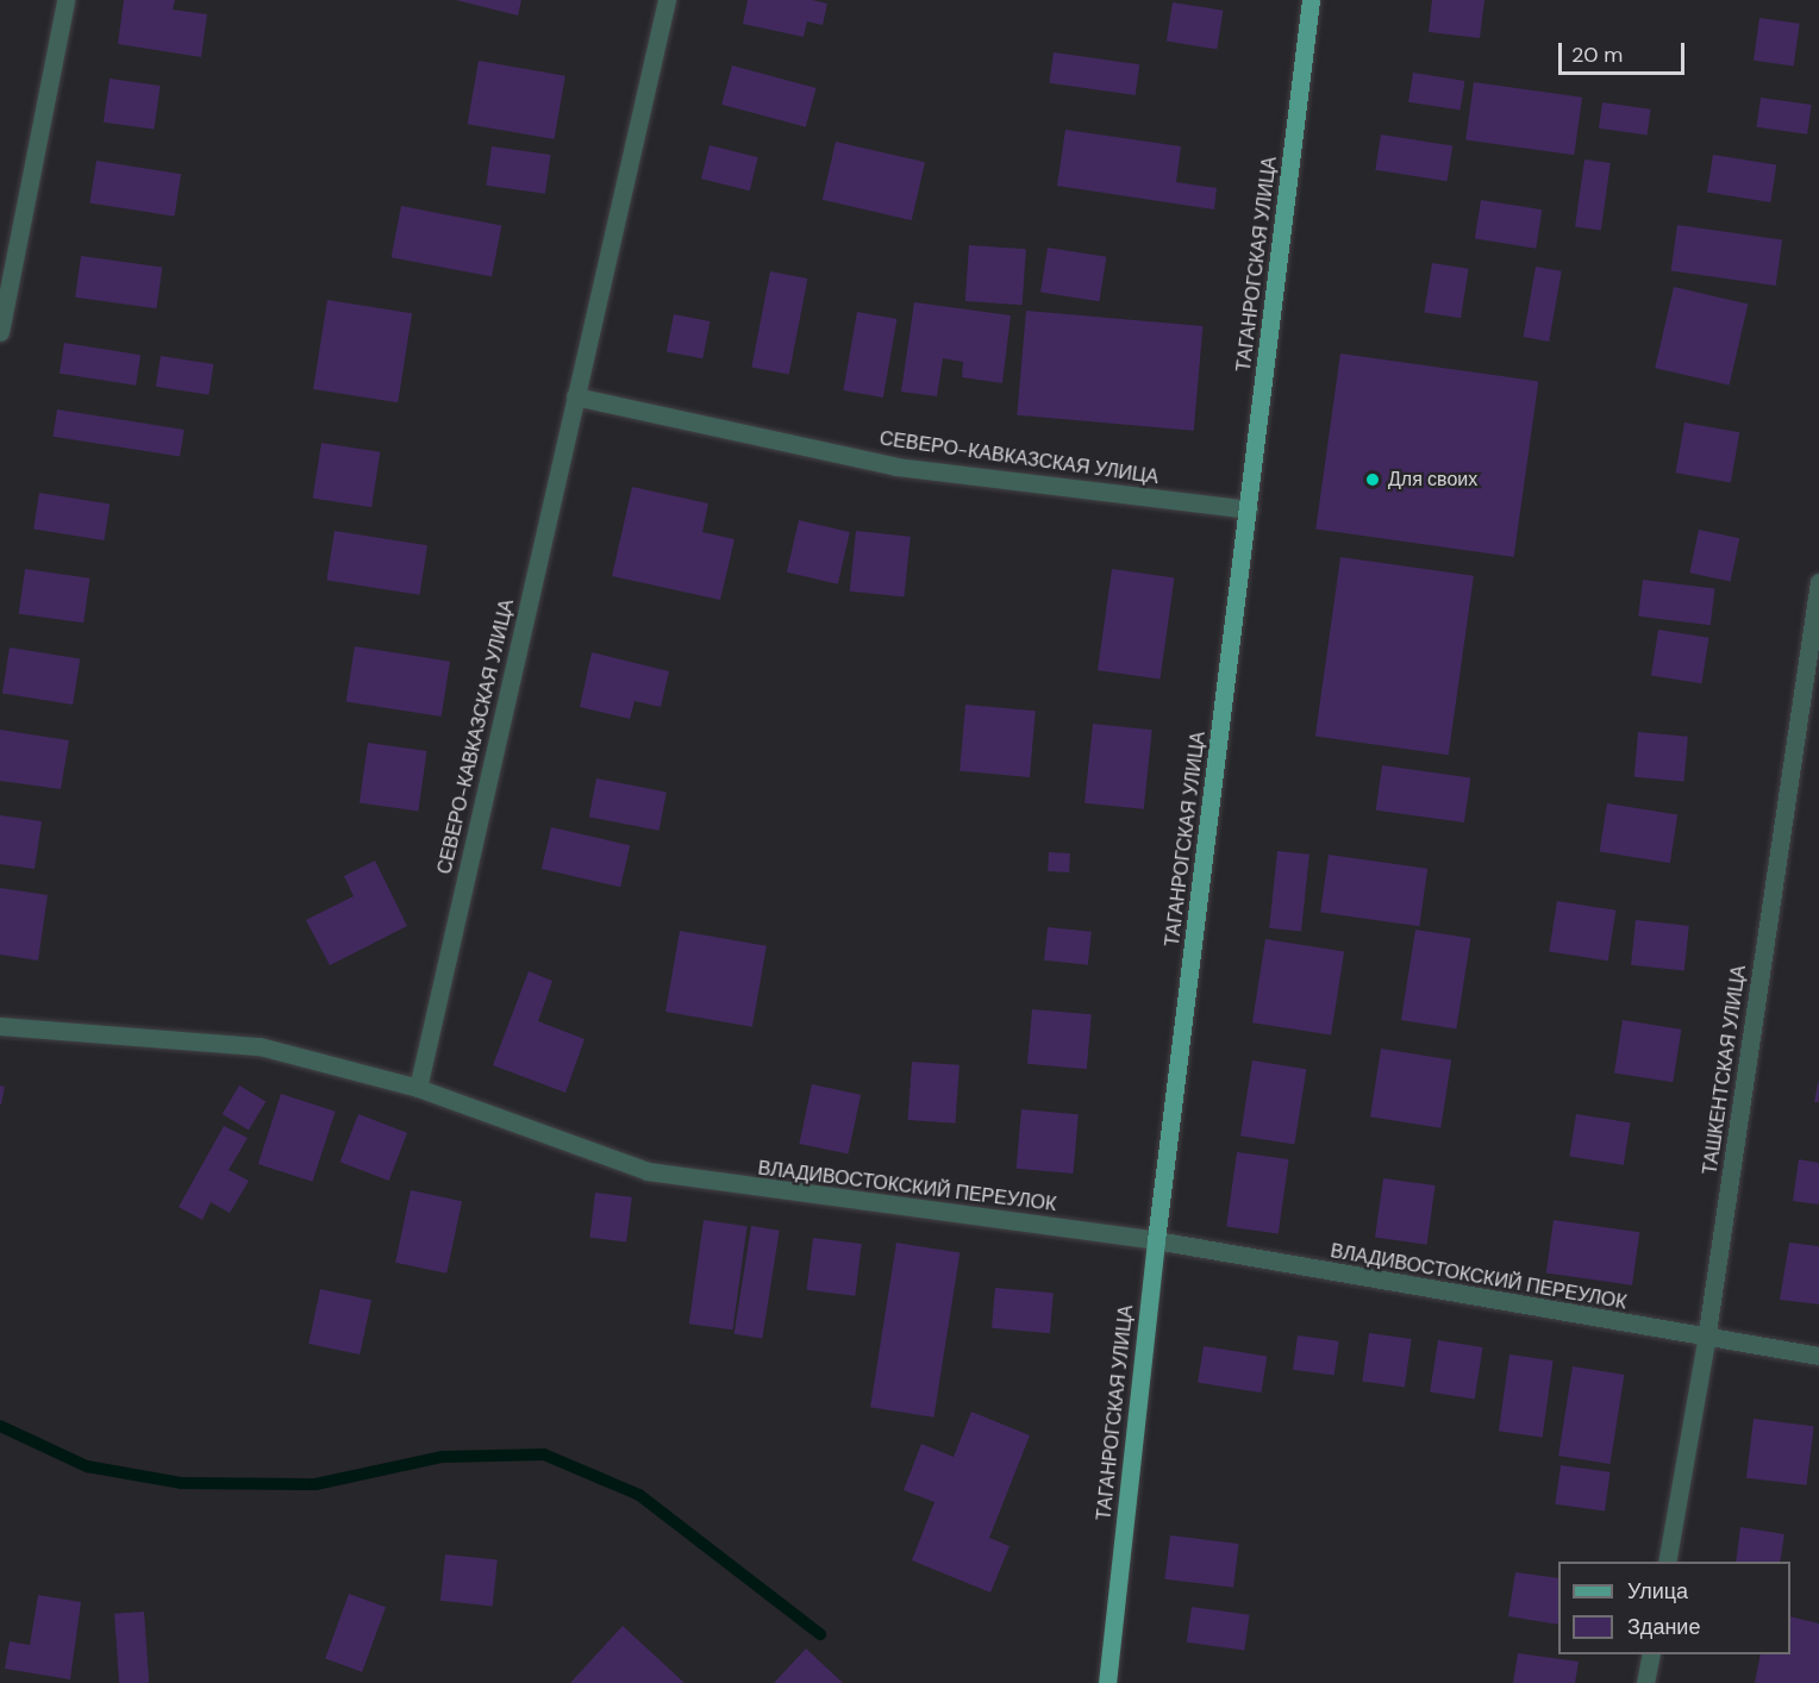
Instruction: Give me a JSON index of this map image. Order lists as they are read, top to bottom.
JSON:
{
  "streets": {
    "main road": ["ТАГАНРОГСКАЯ УЛИЦА"],
    "street": ["СЕВЕРО-КАВКАЗСКАЯ УЛИЦА", "ТАШКЕНТСКАЯ УЛИЦА", "ВЛАДИВОСТОКСКИЙ ПЕРЕУЛОК"]
  },
  "crossings": [
    ["ТАГАНРОГСКАЯ УЛИЦА", "СЕВЕРО-КАВКАЗСКАЯ УЛИЦА"],
    ["ТАГАНРОГСКАЯ УЛИЦА", "ВЛАДИВОСТОКСКИЙ ПЕРЕУЛОК"],
    ["СЕВЕРО-КАВКАЗСКАЯ УЛИЦА", "ВЛАДИВОСТОКСКИЙ ПЕРЕУЛОК"],
    ["ТАШКЕНТСКАЯ УЛИЦА", "ВЛАДИВОСТОКСКИЙ ПЕРЕУЛОК"]
  ],
  "places": ["Для своих"],
  "legend": ["Улица", "Здание"],
  "scale_bar": "20 m"
}
